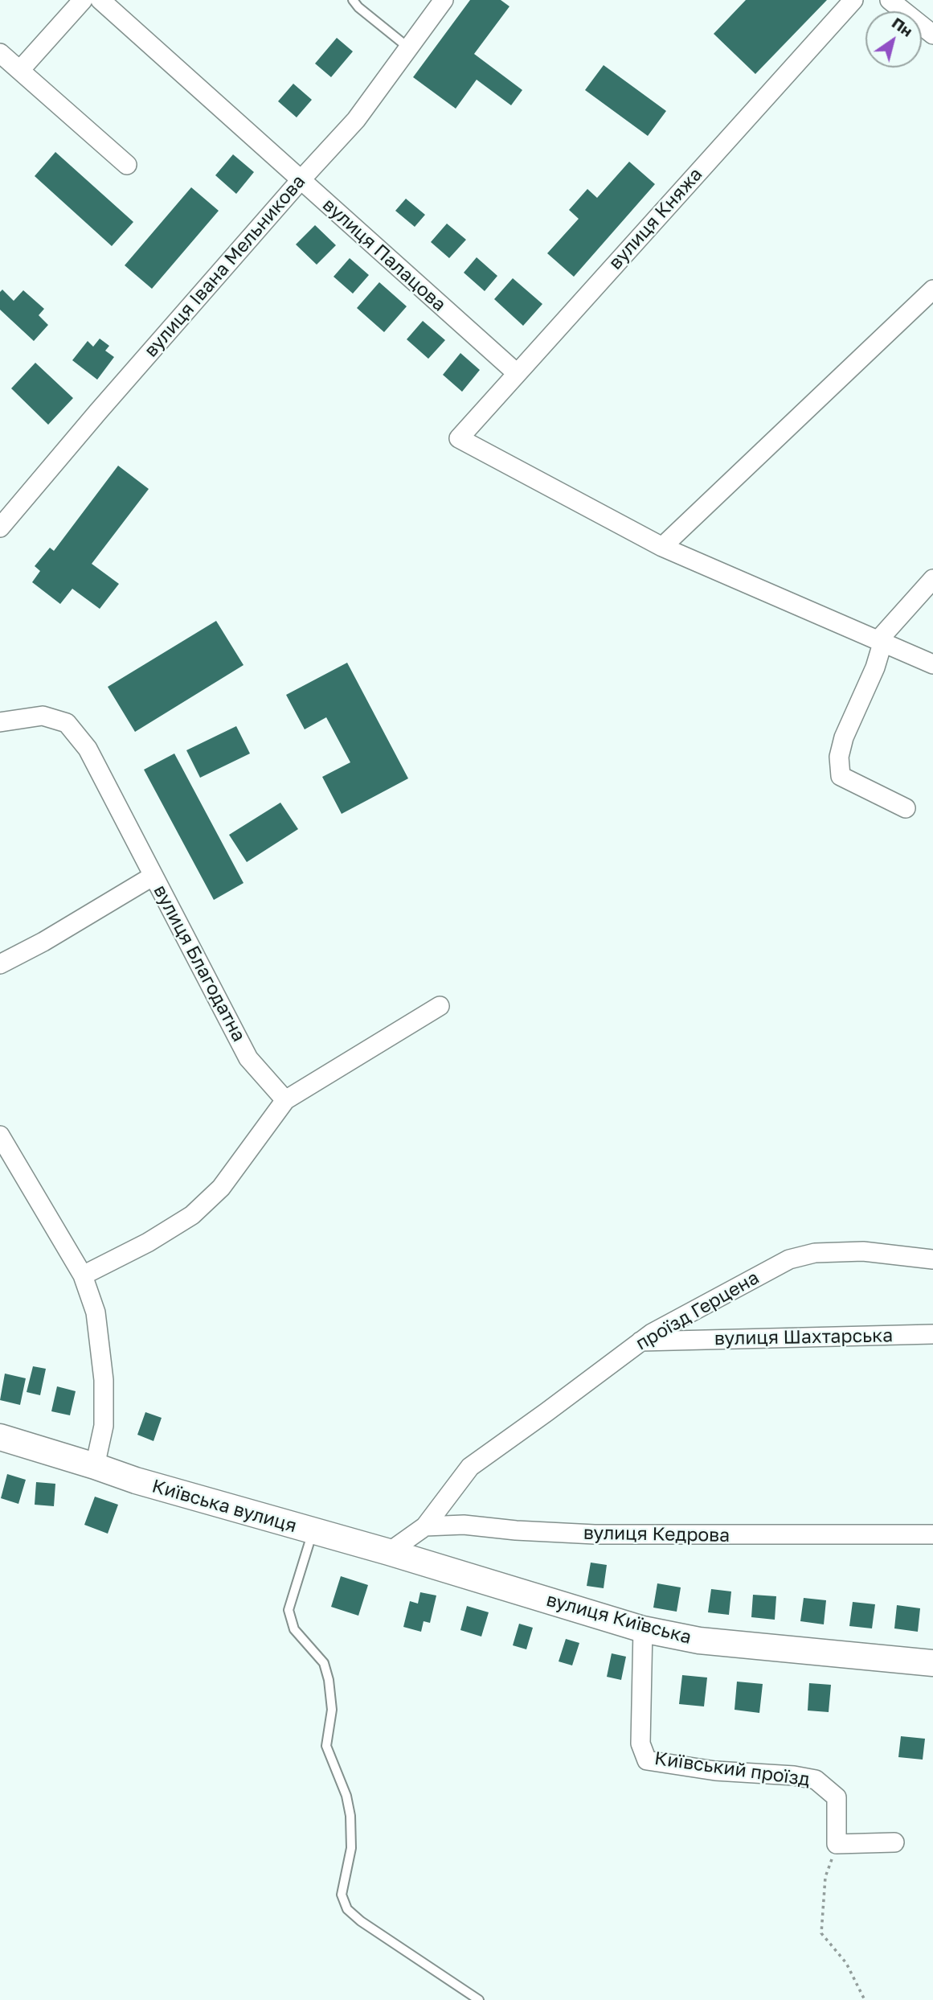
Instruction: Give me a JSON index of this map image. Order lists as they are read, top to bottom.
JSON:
{
  "streets": {
    "main road": ["Київська вулиця", "вулиця Київська"],
    "street": [
      "вулиця Княжа",
      "вулиця Палацова",
      "вулиця Івана Мельникова",
      "вулиця Благодатна",
      "проїзд Герцена",
      "вулиця Шахтарська",
      "вулиця Кедрова",
      "Київський проїзд"
    ]
  },
  "crossings": [
    ["вулиця Княжа", "вулиця Палацова"],
    ["вулиця Палацова", "вулиця Івана Мельникова"],
    ["проїзд Герцена", "вулиця Шахтарська"],
    ["проїзд Герцена", "вулиця Кедрова"],
    ["Київська вулиця", "вулиця Київська"],
    ["вулиця Київська", "Київський проїзд"]
  ],
  "north": "top right"
}
